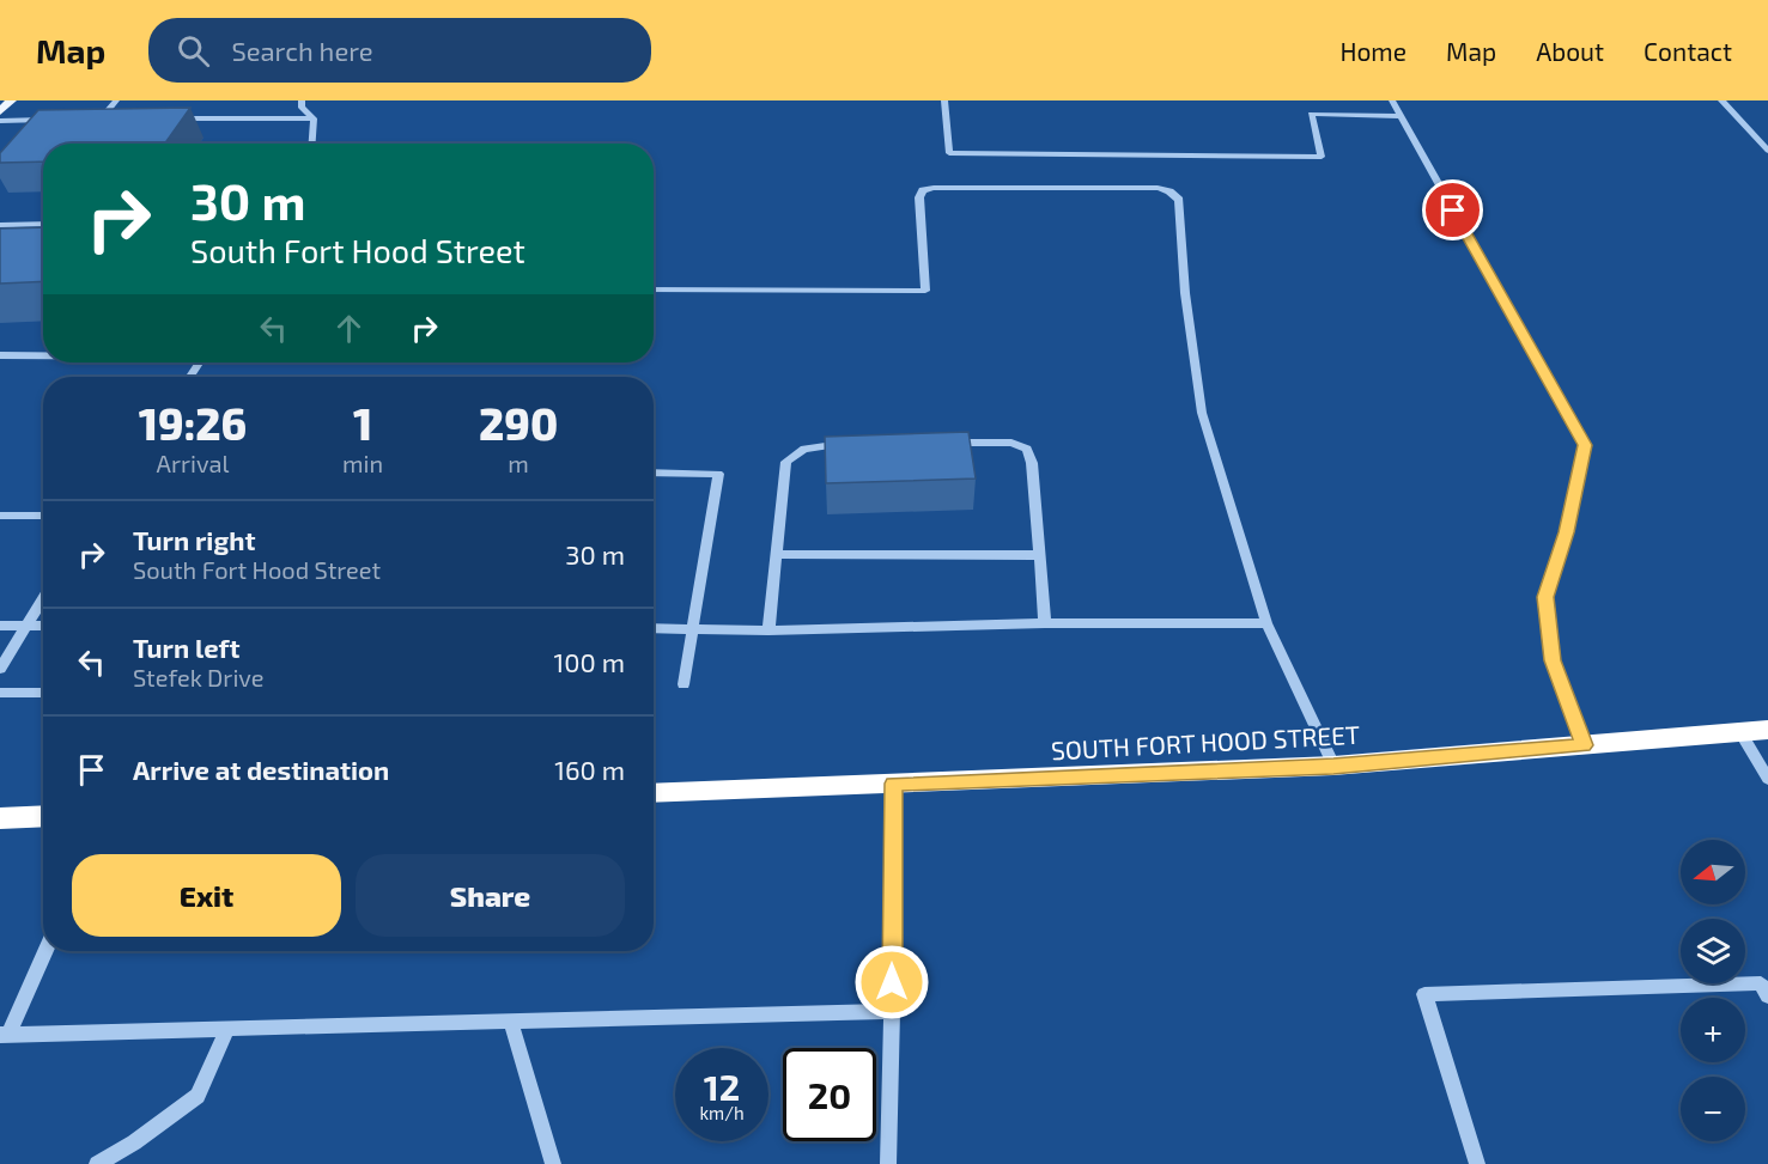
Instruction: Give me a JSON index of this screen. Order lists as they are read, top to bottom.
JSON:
{
  "streets": {
    "highway": ["SOUTH FORT HOOD STREET"]
  },
  "north": "left",
  "page": {
    "header": "Map",
    "search": "Search here",
    "nav": [
      "Home",
      "Map",
      "About",
      "Contact"
    ],
    "turn": ["30 m", "South Fort Hood Street"],
    "eta": [
      "19:26",
      "Arrival",
      "1",
      "min",
      "290",
      "m"
    ],
    "list": [
      {
        "name": "Turn right",
        "note": "South Fort Hood Street",
        "value": "30 m"
      },
      {
        "name": "Turn left",
        "note": "Stefek Drive",
        "value": "100 m"
      },
      {
        "name": "Arrive at destination",
        "value": "160 m"
      }
    ],
    "map_buttons": ["+", "−"],
    "buttons": ["Exit", "Share"],
    "speed": "12 km/h",
    "limit": "20"
  }
}
